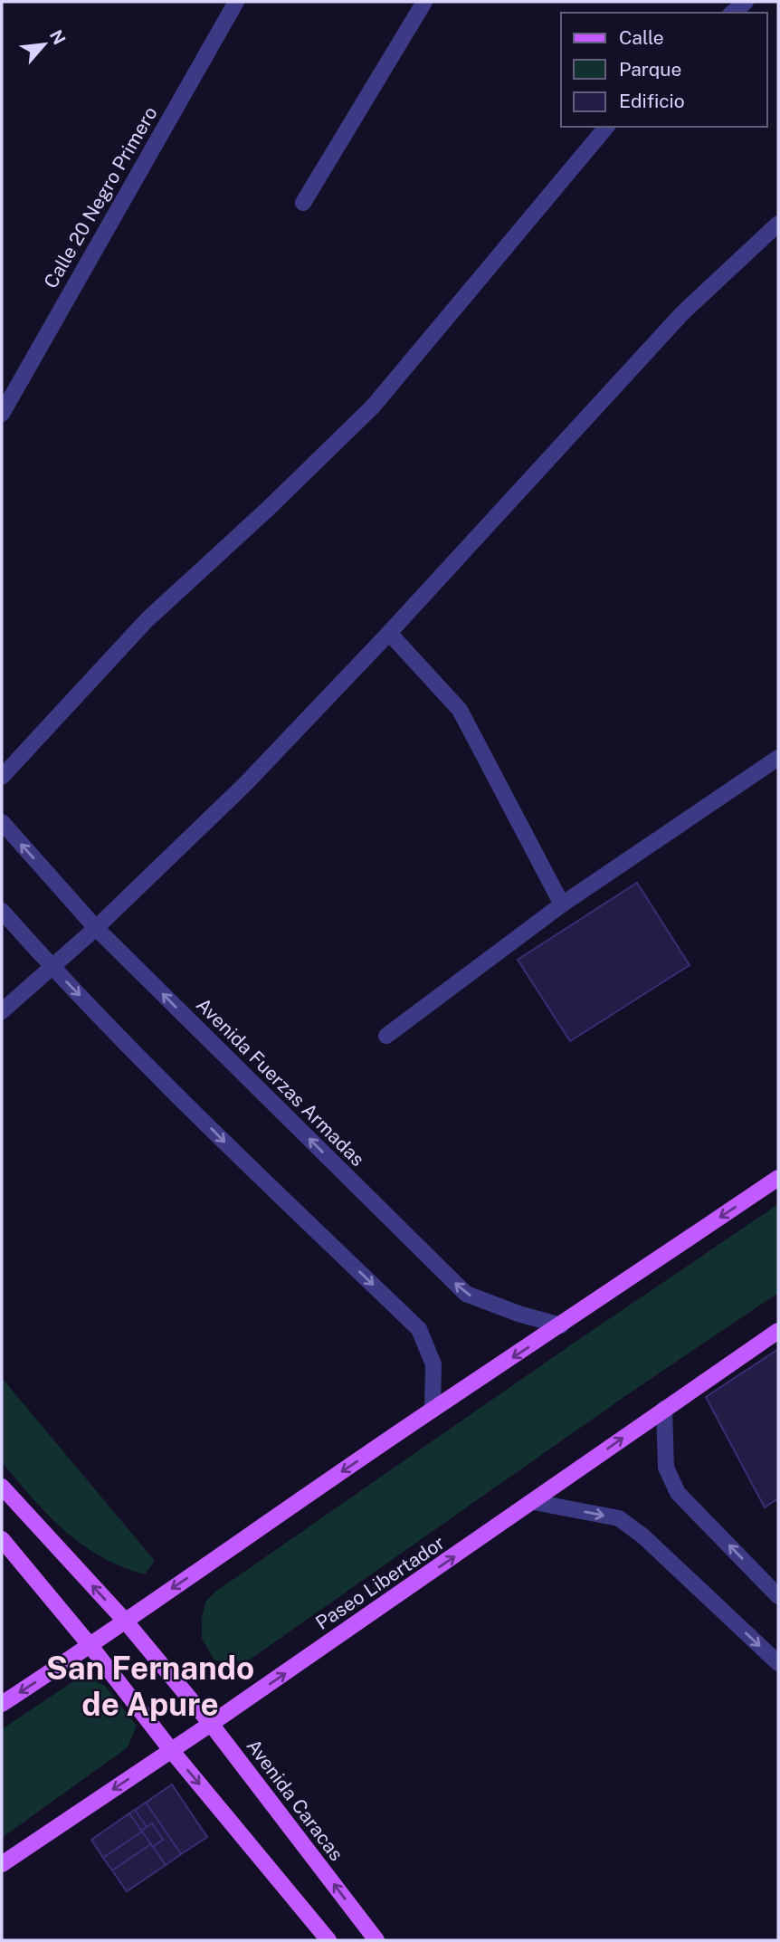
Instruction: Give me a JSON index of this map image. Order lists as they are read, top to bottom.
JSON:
{
  "streets": {
    "main road": ["Paseo Libertador", "Avenida Caracas"],
    "street": ["Calle 20 Negro Primero", "Avenida Fuerzas Armadas"]
  },
  "crossings": [
    ["Paseo Libertador", "Avenida Caracas"]
  ],
  "districts": ["San Fernando de Apure"],
  "legend": ["Calle", "Parque", "Edificio"],
  "north": "top right"
}
